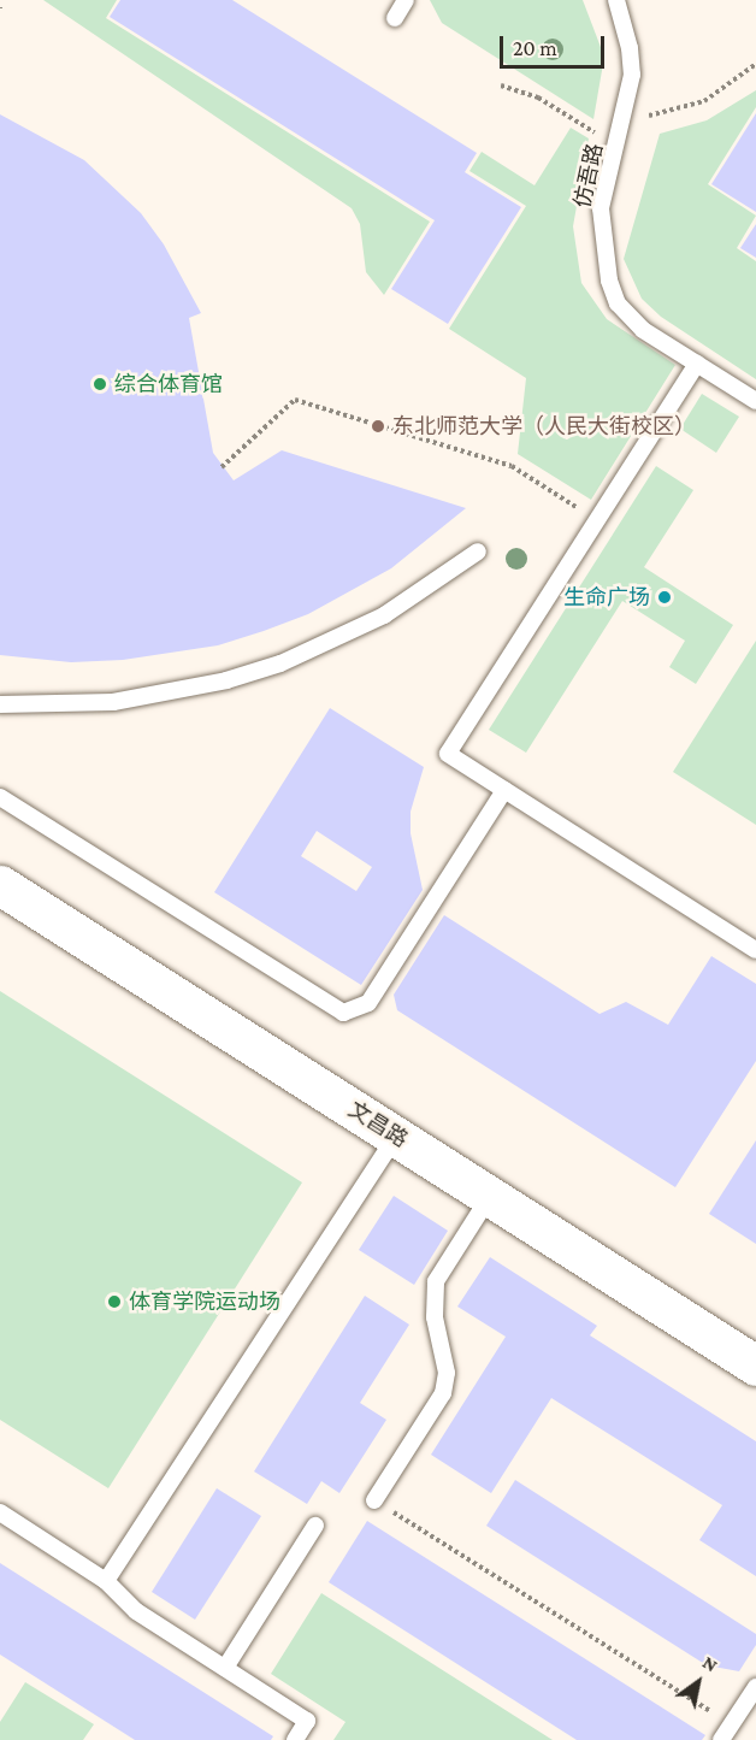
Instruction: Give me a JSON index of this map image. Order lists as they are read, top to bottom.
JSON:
{
  "streets": {
    "street": ["文昌路"],
    "lane": ["仿吾路"]
  },
  "places": [
    "综合体育馆",
    "东北师范大学（人民大街校区）",
    "生命广场",
    "体育学院运动场"
  ],
  "scale_bar": "20 m",
  "north": "top right"
}
